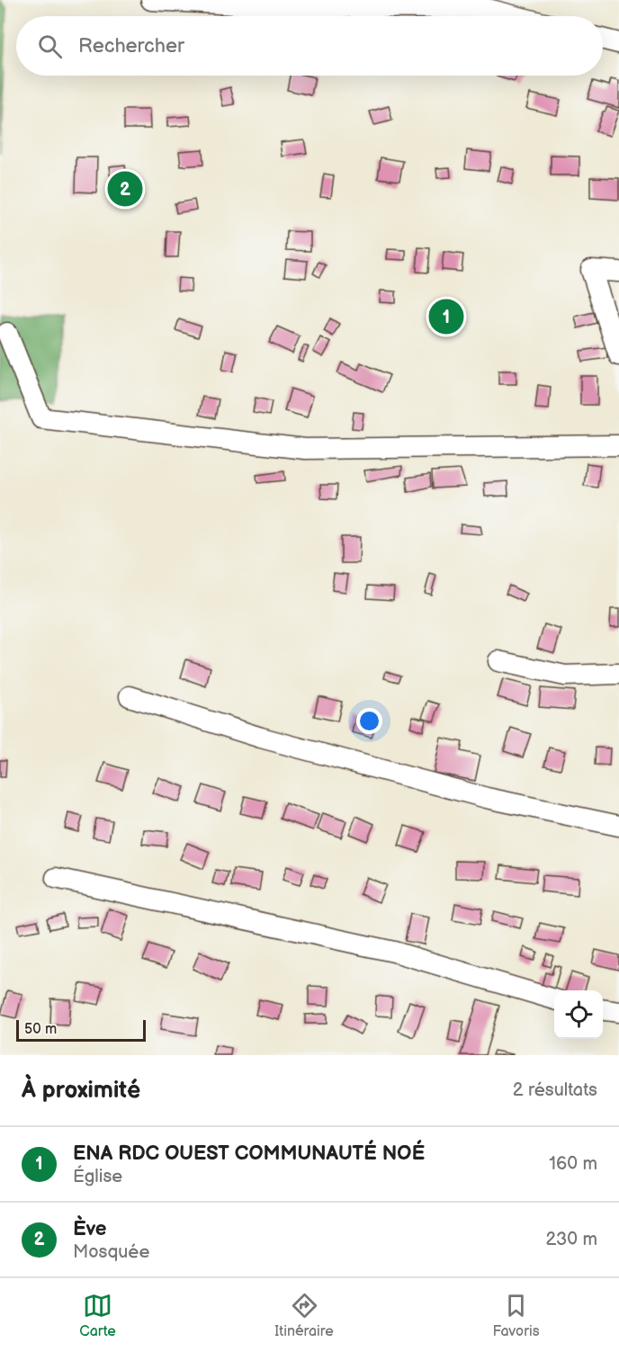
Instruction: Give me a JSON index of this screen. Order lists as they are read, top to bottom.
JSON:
{
  "scale_bar": "50 m",
  "page": {
    "search": "Rechercher",
    "pins": ["2", "1"],
    "scale": "50 m",
    "heading": ["À proximité", "2 résultats"],
    "list": [
      {
        "mark": "1",
        "name": "ENA RDC OUEST COMMUNAUTÉ NOÉ",
        "note": "Église",
        "value": "160 m"
      },
      {
        "mark": "2",
        "name": "Ève",
        "note": "Mosquée",
        "value": "230 m"
      }
    ],
    "nav": ["Carte", "Itinéraire", "Favoris"]
  }
}
